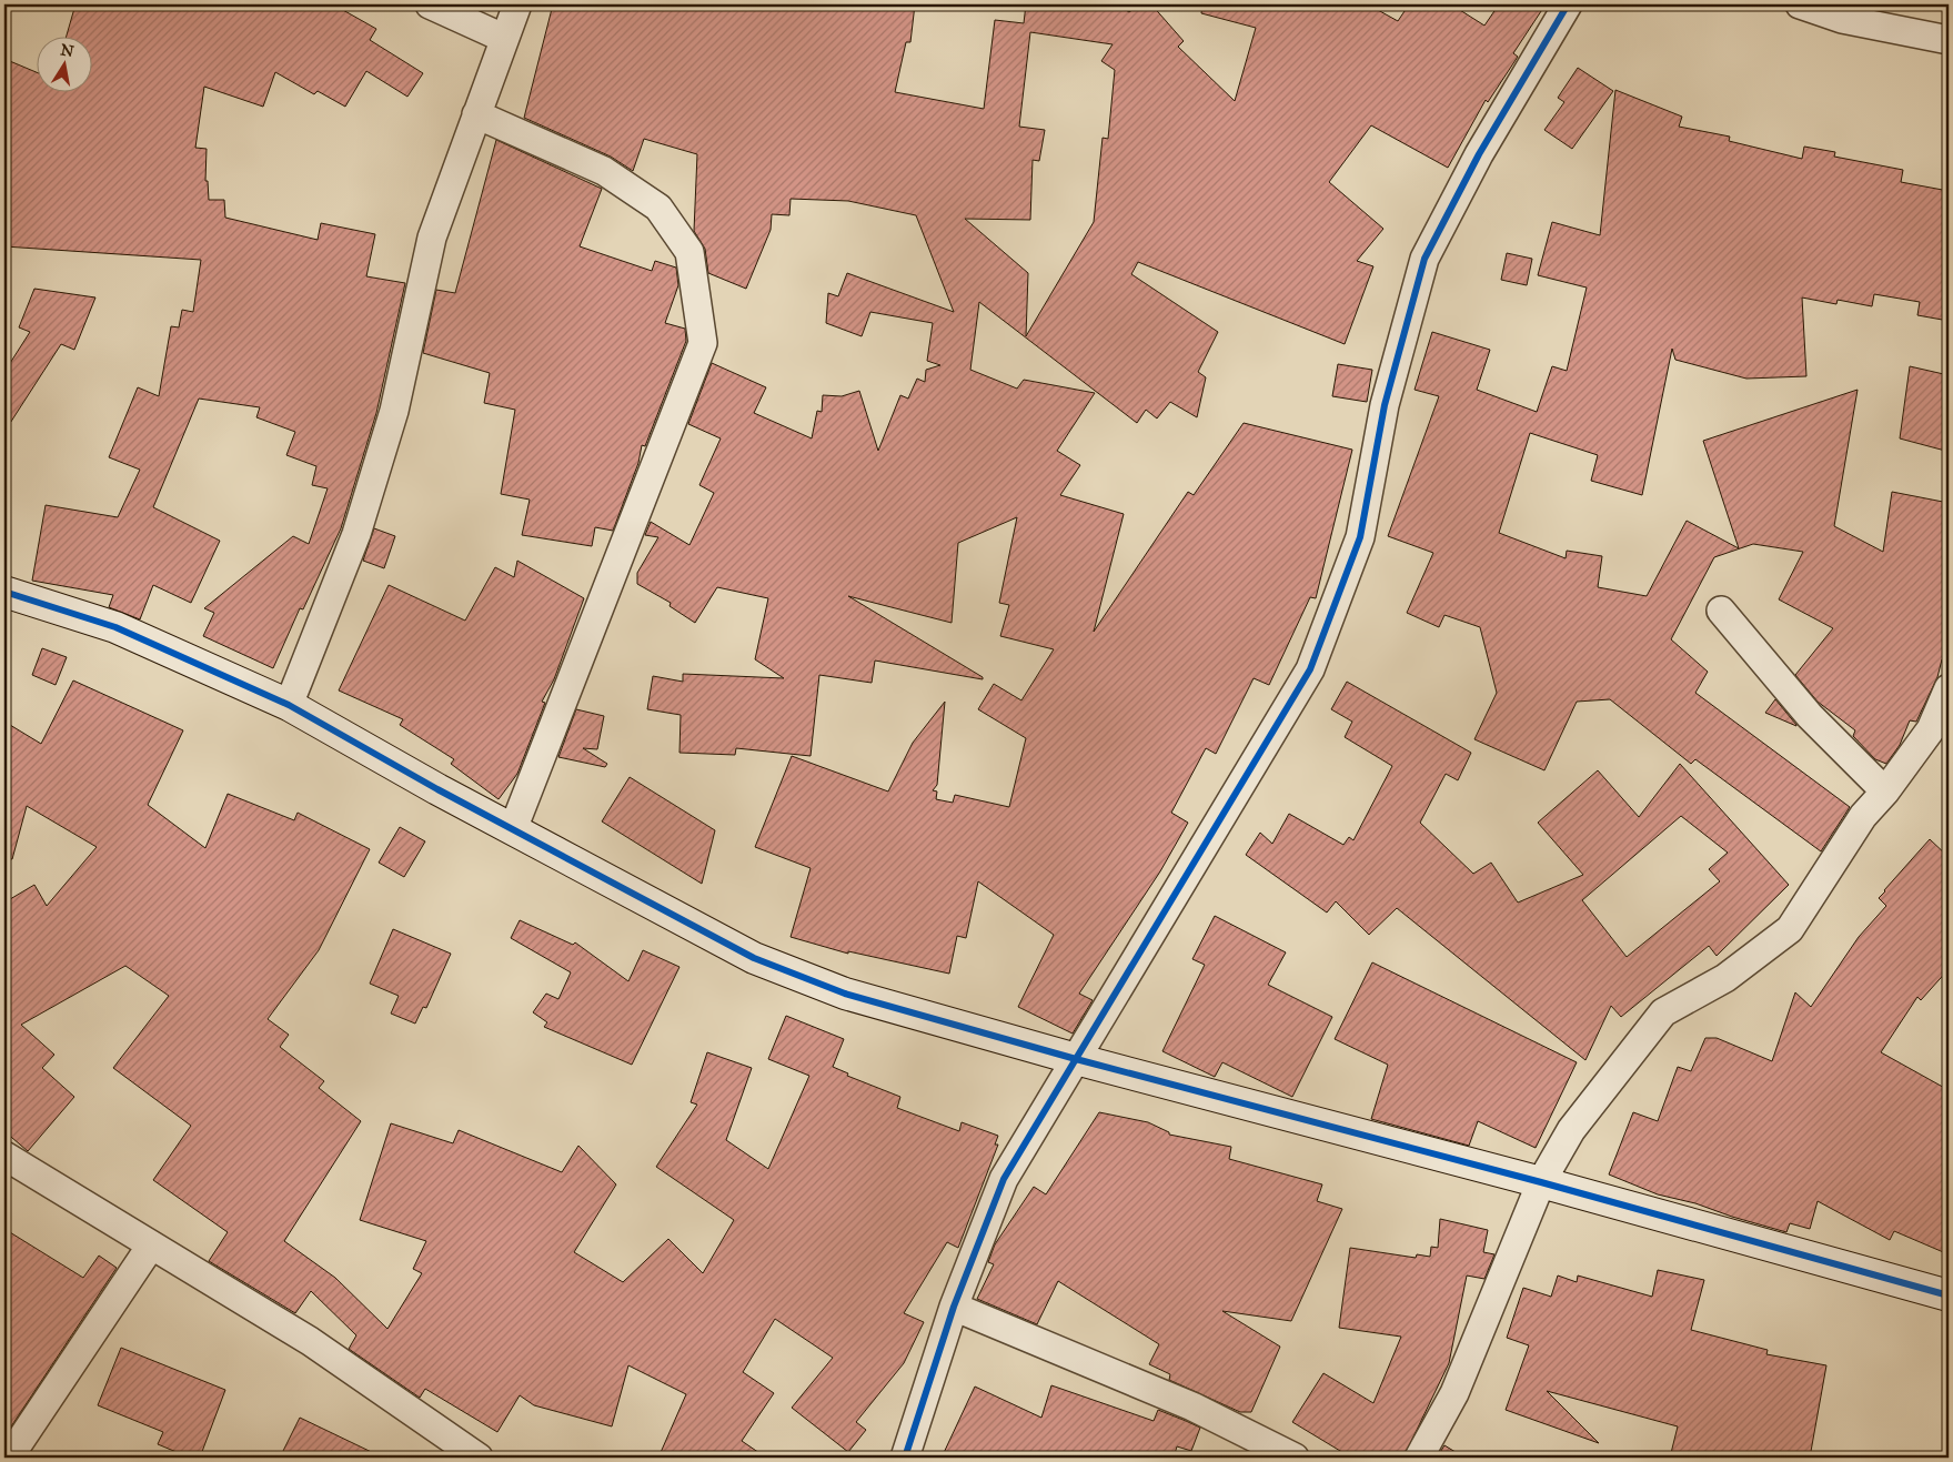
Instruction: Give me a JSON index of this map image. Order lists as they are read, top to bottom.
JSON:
{
  "north": "top"
}
